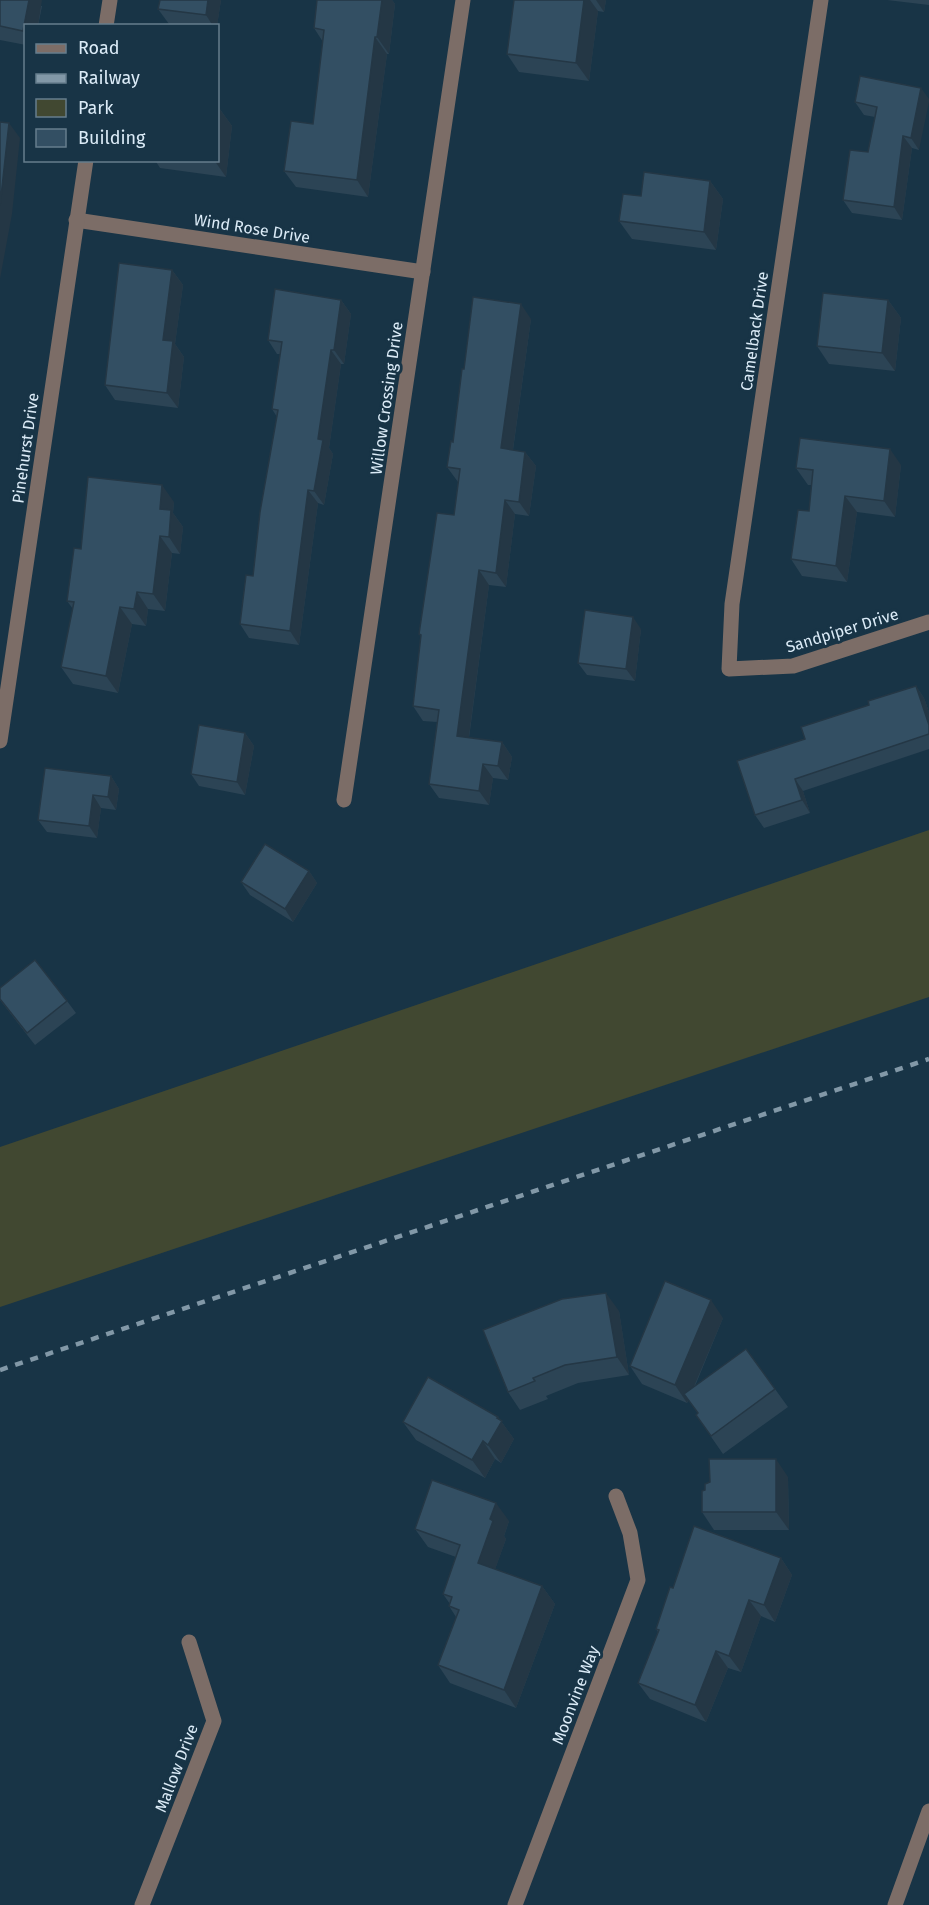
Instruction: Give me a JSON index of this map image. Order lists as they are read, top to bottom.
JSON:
{
  "streets": {
    "street": [
      "Wind Rose Drive",
      "Camelback Drive",
      "Willow Crossing Drive",
      "Pinehurst Drive",
      "Sandpiper Drive",
      "Moonvine Way",
      "Mallow Drive"
    ]
  },
  "crossings": [
    ["Wind Rose Drive", "Willow Crossing Drive"],
    ["Wind Rose Drive", "Pinehurst Drive"],
    ["Camelback Drive", "Sandpiper Drive"]
  ],
  "legend": [
    "Road",
    "Railway",
    "Park",
    "Building"
  ]
}
